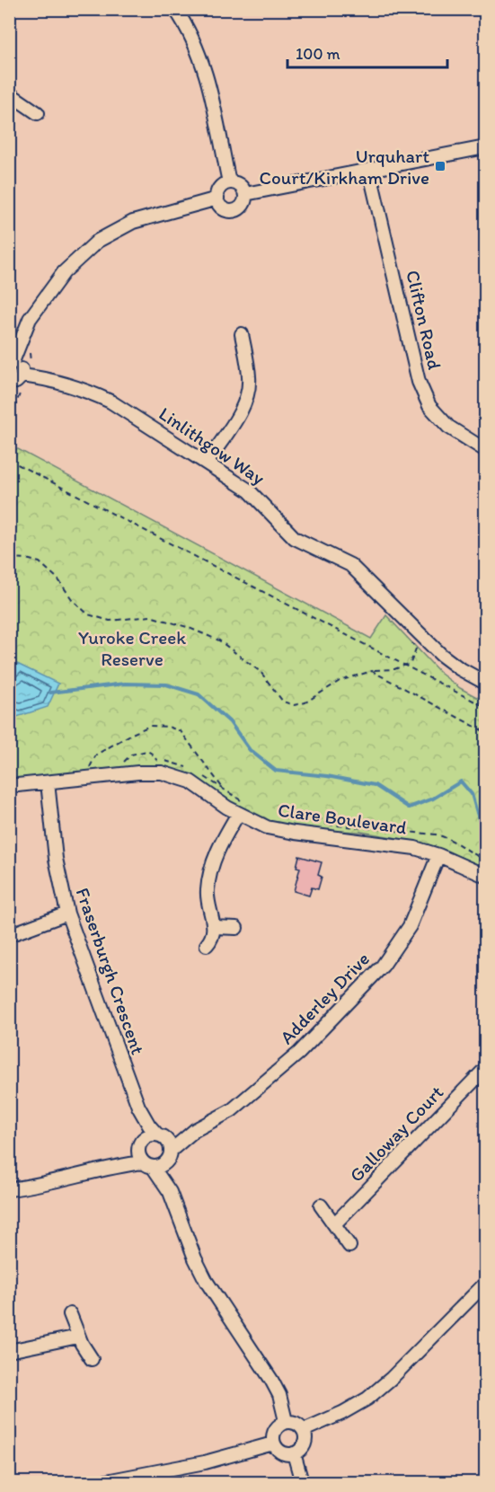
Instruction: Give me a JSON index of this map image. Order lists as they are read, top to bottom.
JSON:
{
  "streets": {
    "street": [
      "Clifton Road",
      "Linlithgow Way",
      "Clare Boulevard",
      "Fraserburgh Crescent",
      "Adderley Drive",
      "Galloway Court"
    ]
  },
  "crossings": [
    ["Clare Boulevard", "Fraserburgh Crescent"],
    ["Clare Boulevard", "Adderley Drive"],
    ["Fraserburgh Crescent", "Adderley Drive"]
  ],
  "parks": ["Yuroke Creek Reserve"],
  "places": {
    "transit": ["Urquhart Court/Kirkham Drive"]
  },
  "scale_bar": "100 m"
}
